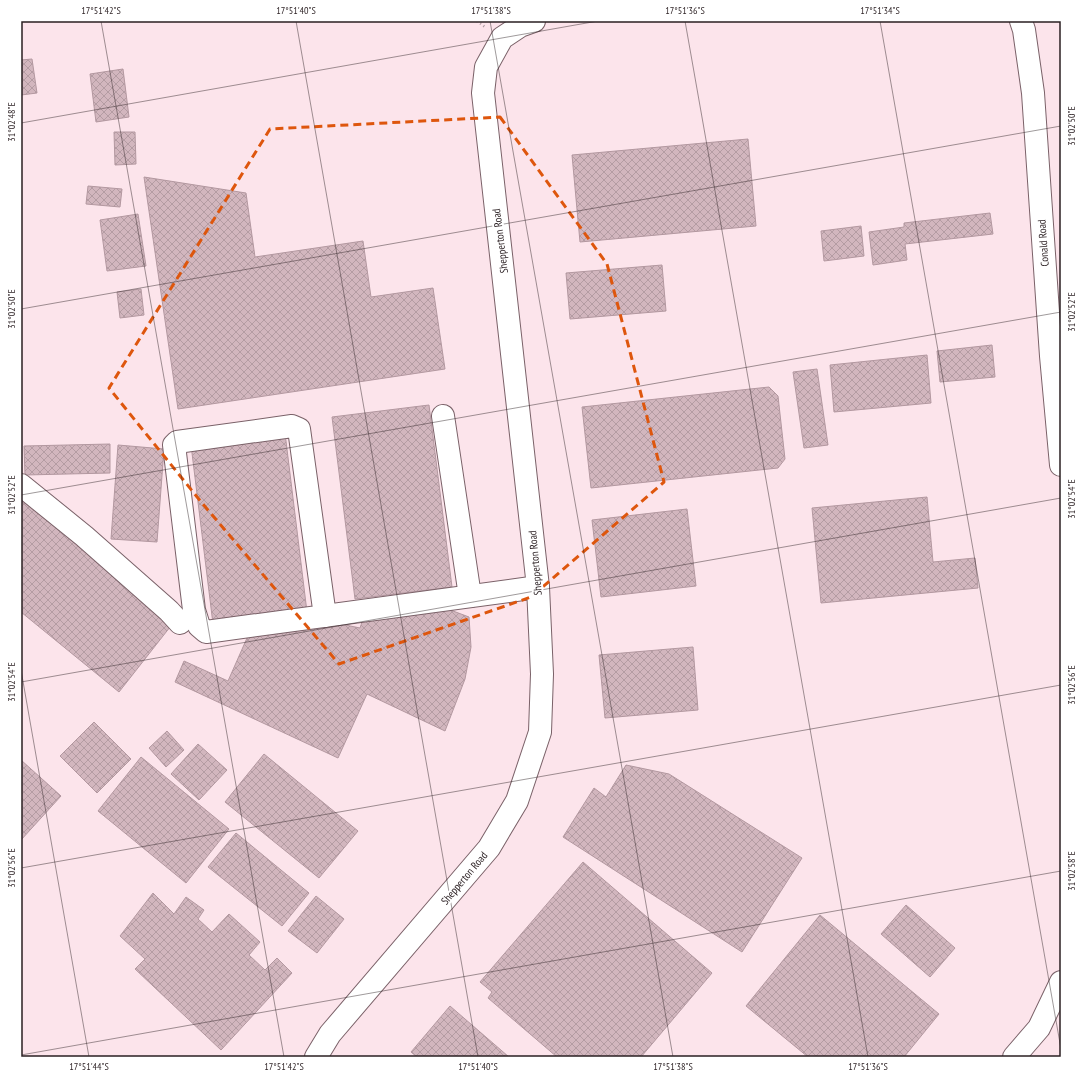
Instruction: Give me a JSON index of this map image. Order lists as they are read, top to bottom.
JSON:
{
  "streets": {
    "street": ["Shepperton Road", "Conald Road"]
  },
  "coordinates": [
    "17°51'42\"S",
    "17°51'40\"S",
    "17°51'38\"S",
    "17°51'36\"S",
    "17°51'34\"S",
    "31°02'48\"E",
    "31°02'50\"E",
    "31°02'52\"E",
    "31°02'54\"E",
    "31°02'56\"E",
    "31°02'58\"E",
    "17°51'44\"S"
  ]
}
